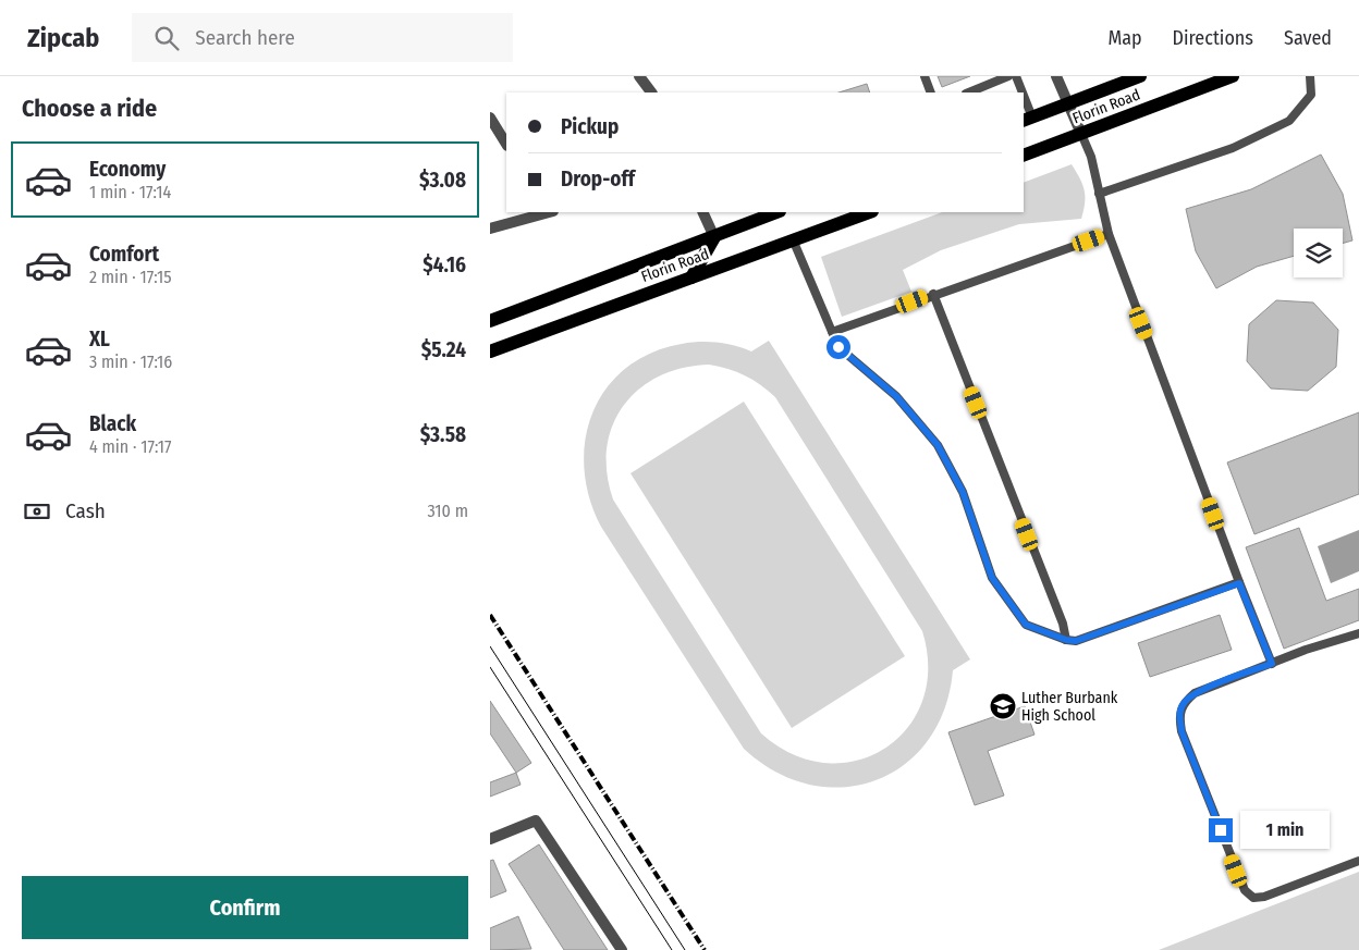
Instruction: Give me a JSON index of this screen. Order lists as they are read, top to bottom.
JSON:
{
  "streets": {
    "main road": ["Florin Road"]
  },
  "places": {
    "school or university": ["Luther Burbank High School"]
  },
  "page": {
    "header": "Zipcab",
    "search": "Search here",
    "nav": ["Map", "Directions", "Saved"],
    "heading": "Choose a ride",
    "banner": ["Pickup", "Drop-off"],
    "list": [
      {
        "name": "Economy",
        "note": "1 min · 17:14",
        "value": "$3.08"
      },
      {
        "name": "Comfort",
        "note": "2 min · 17:15",
        "value": "$4.16"
      },
      {
        "name": "XL",
        "note": "3 min · 17:16",
        "value": "$5.24"
      },
      {
        "name": "Black",
        "note": "4 min · 17:17",
        "value": "$3.58"
      }
    ],
    "pay": ["Cash", "310 m"],
    "bubble": "1 min",
    "buttons": "Confirm"
  }
}
